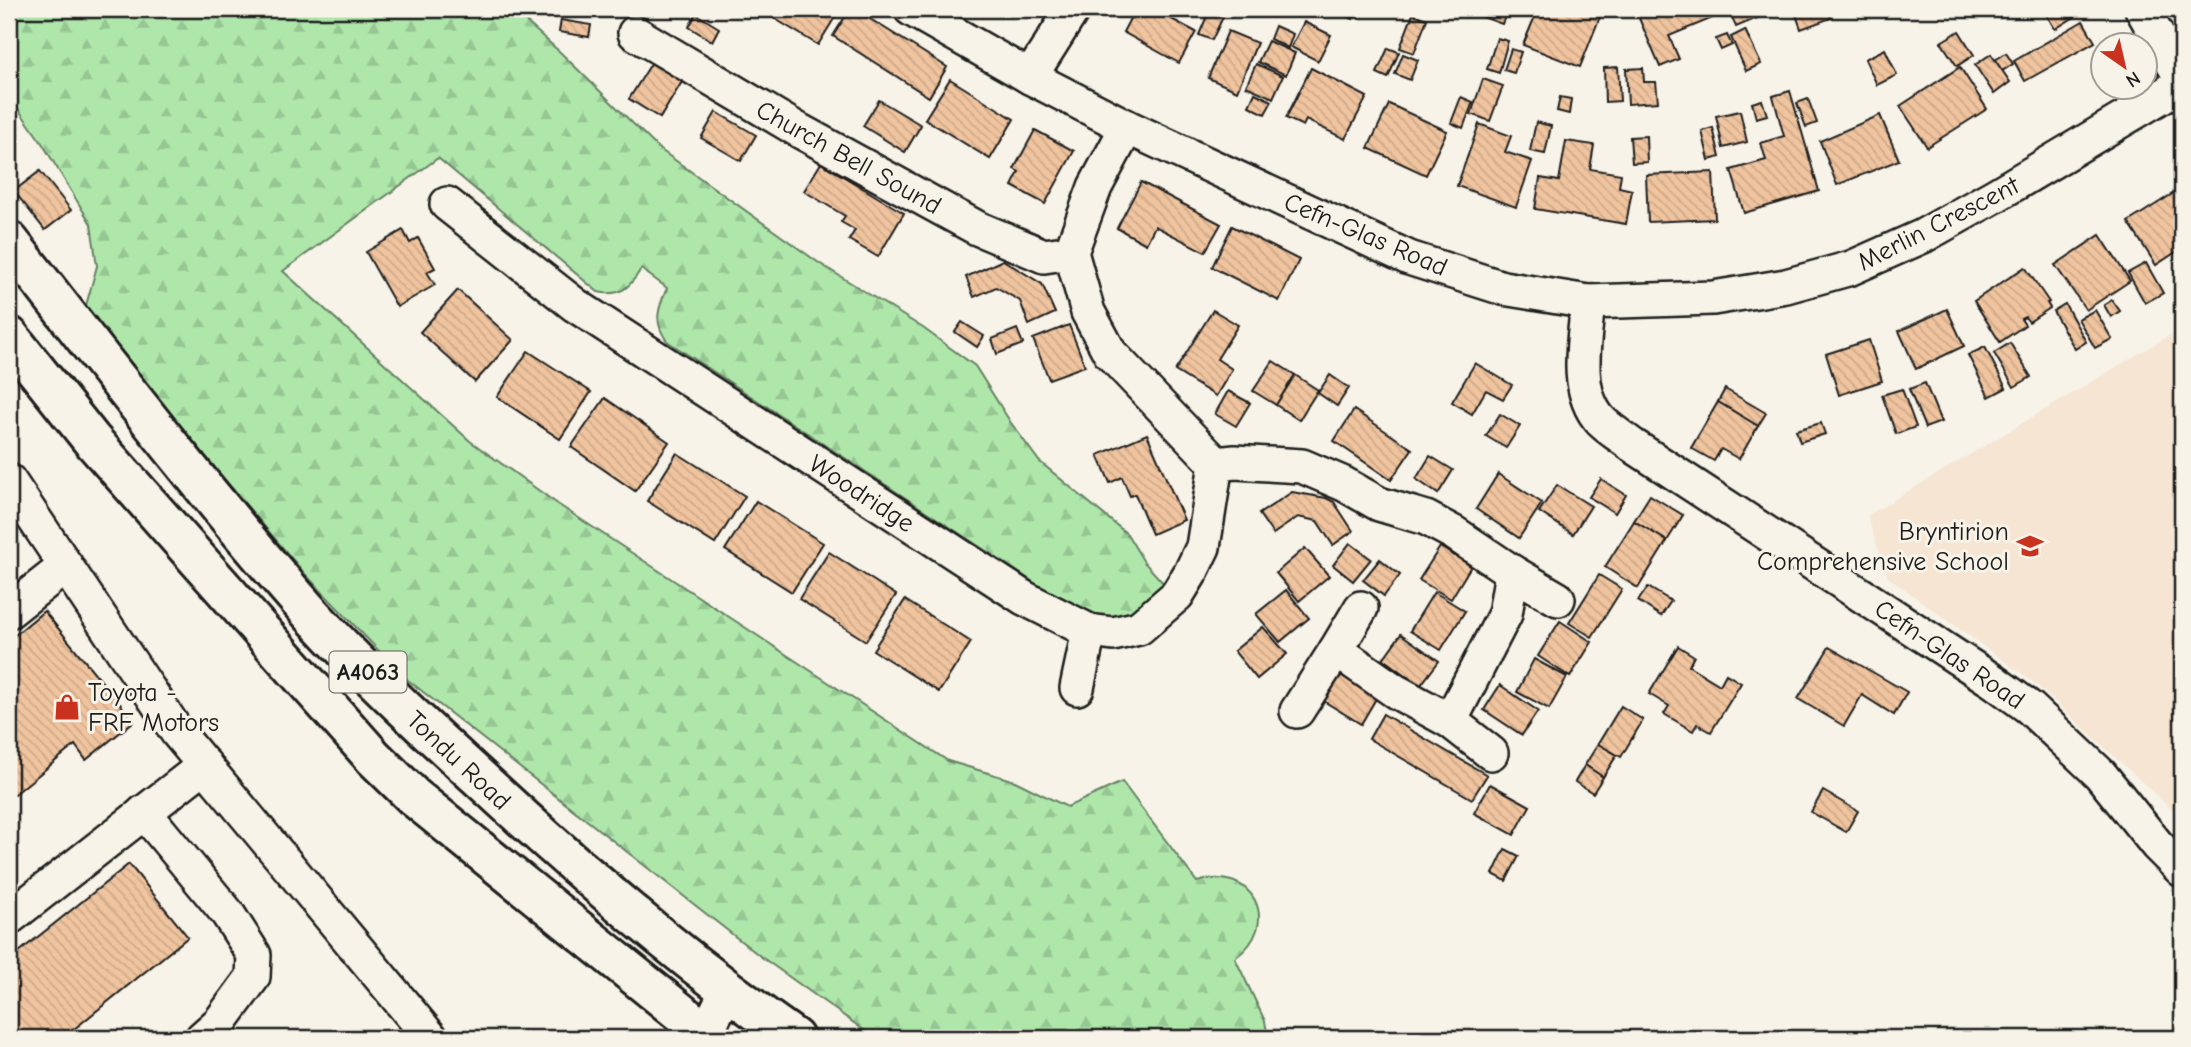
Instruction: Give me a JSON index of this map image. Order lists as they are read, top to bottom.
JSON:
{
  "streets": {
    "main road": ["A4063", "Tondu Road"],
    "street": [
      "Church Bell Sound",
      "Merlin Crescent",
      "Cefn-Glas Road",
      "Woodridge"
    ]
  },
  "crossings": [
    ["Merlin Crescent", "Cefn-Glas Road"]
  ],
  "places": {
    "school or university": ["Bryntirion Comprehensive School"],
    "shop": ["Toyota - FRF Motors"]
  },
  "north": "bottom right"
}
